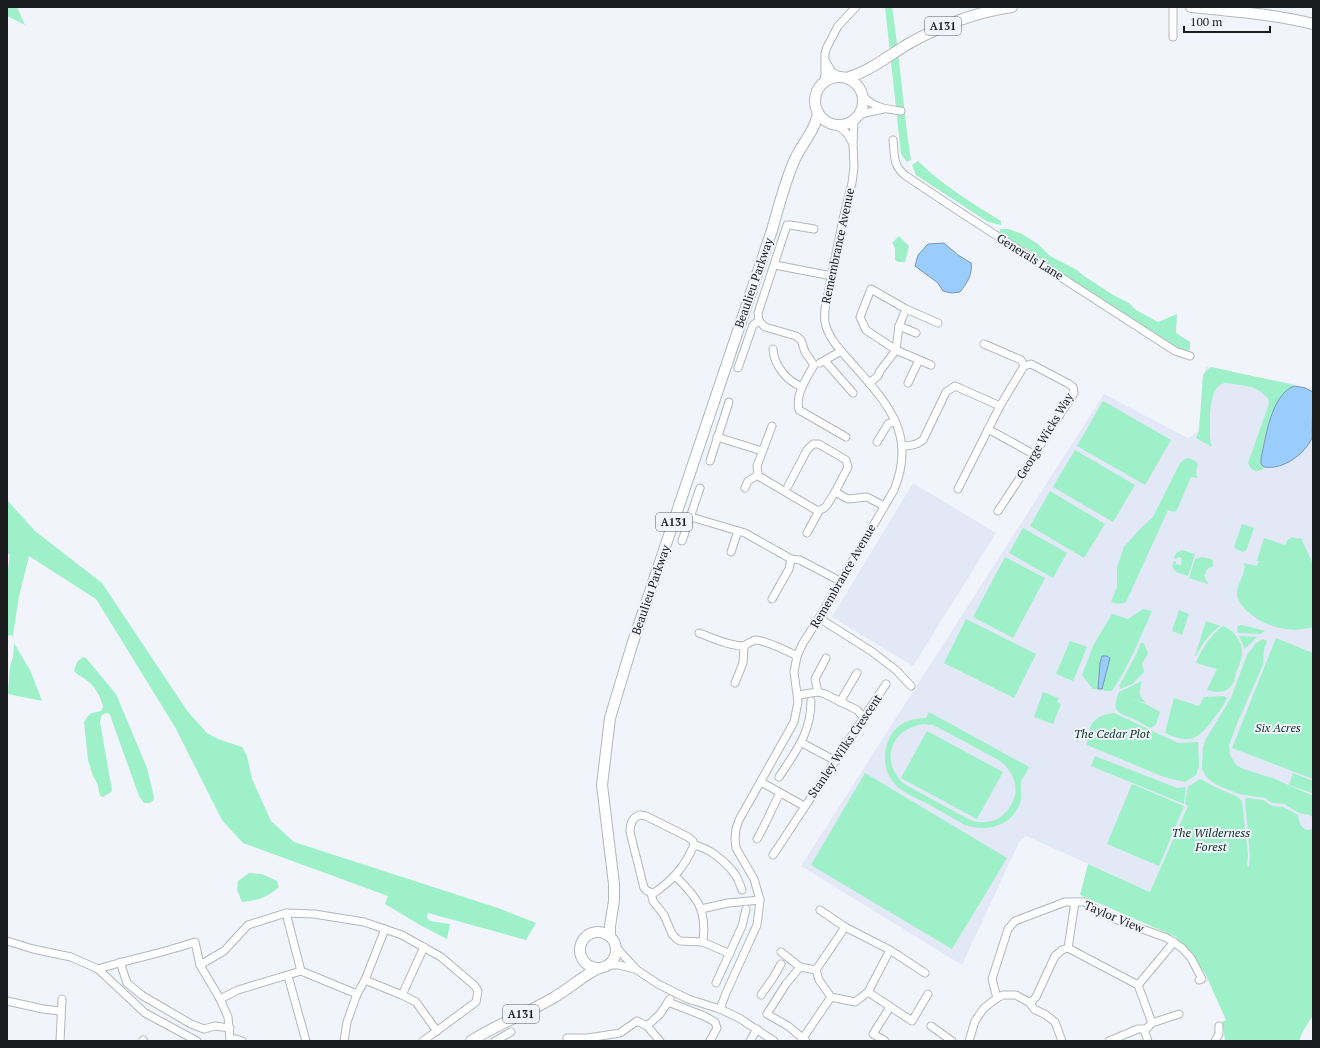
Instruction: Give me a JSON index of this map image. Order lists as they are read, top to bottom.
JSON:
{
  "streets": {
    "highway": ["A131", "Beaulieu Parkway"],
    "street": [
      "Remembrance Avenue",
      "Generals Lane",
      "George Wicks Way",
      "Stanley Wilks Crescent",
      "Taylor View"
    ]
  },
  "crossings": [
    ["A131", "Remembrance Avenue"],
    ["A131", "Beaulieu Parkway"],
    ["Remembrance Avenue", "Beaulieu Parkway"],
    ["Remembrance Avenue", "Stanley Wilks Crescent"]
  ],
  "parks": ["Six Acres", "The Cedar Plot", "The Wilderness Forest"],
  "scale_bar": "100 m"
}
